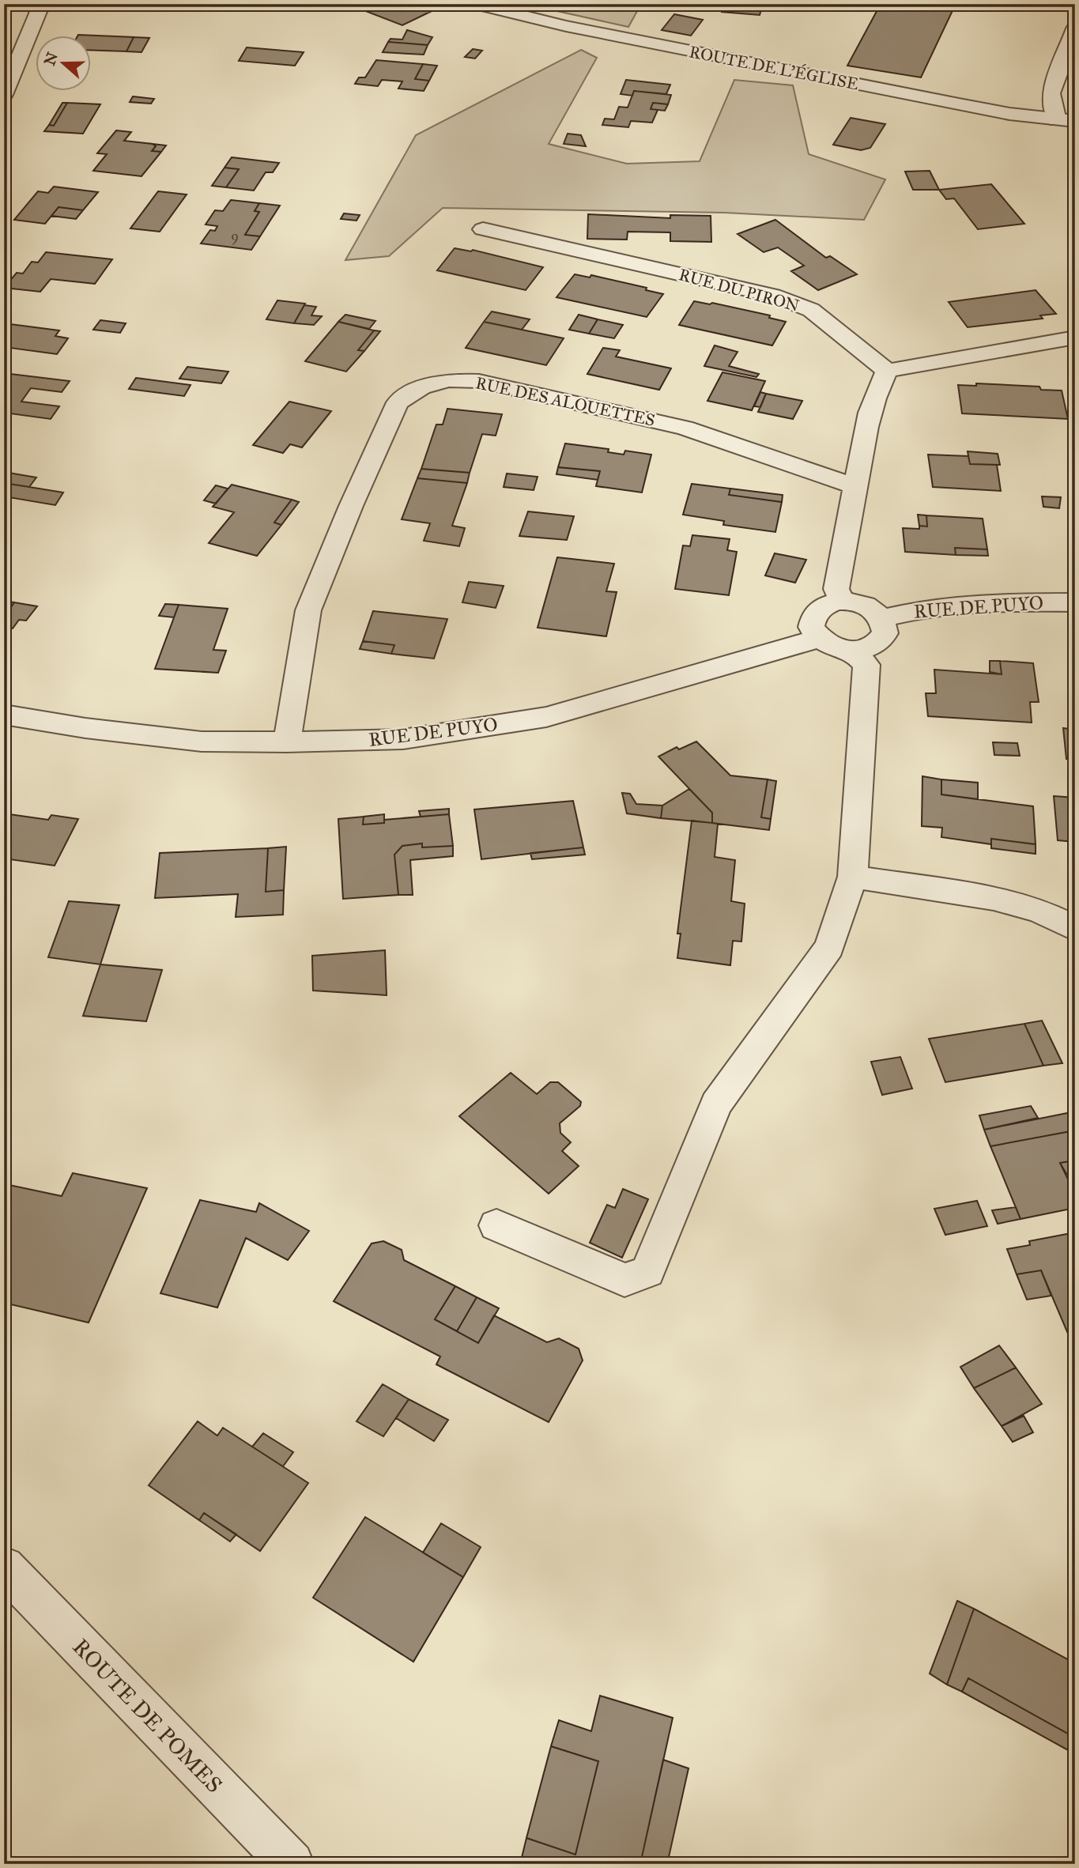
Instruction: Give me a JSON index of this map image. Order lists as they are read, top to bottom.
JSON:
{
  "streets": {
    "street": [
      "ROUTE DE L'ÉGLISE",
      "RUE DU PIRON",
      "RUE DES ALOUETTES",
      "RUE DE PUYO",
      "ROUTE DE POMES"
    ]
  },
  "crossings": [
    ["RUE DES ALOUETTES", "RUE DE PUYO"]
  ],
  "house_numbers": ["9"],
  "north": "left"
}
